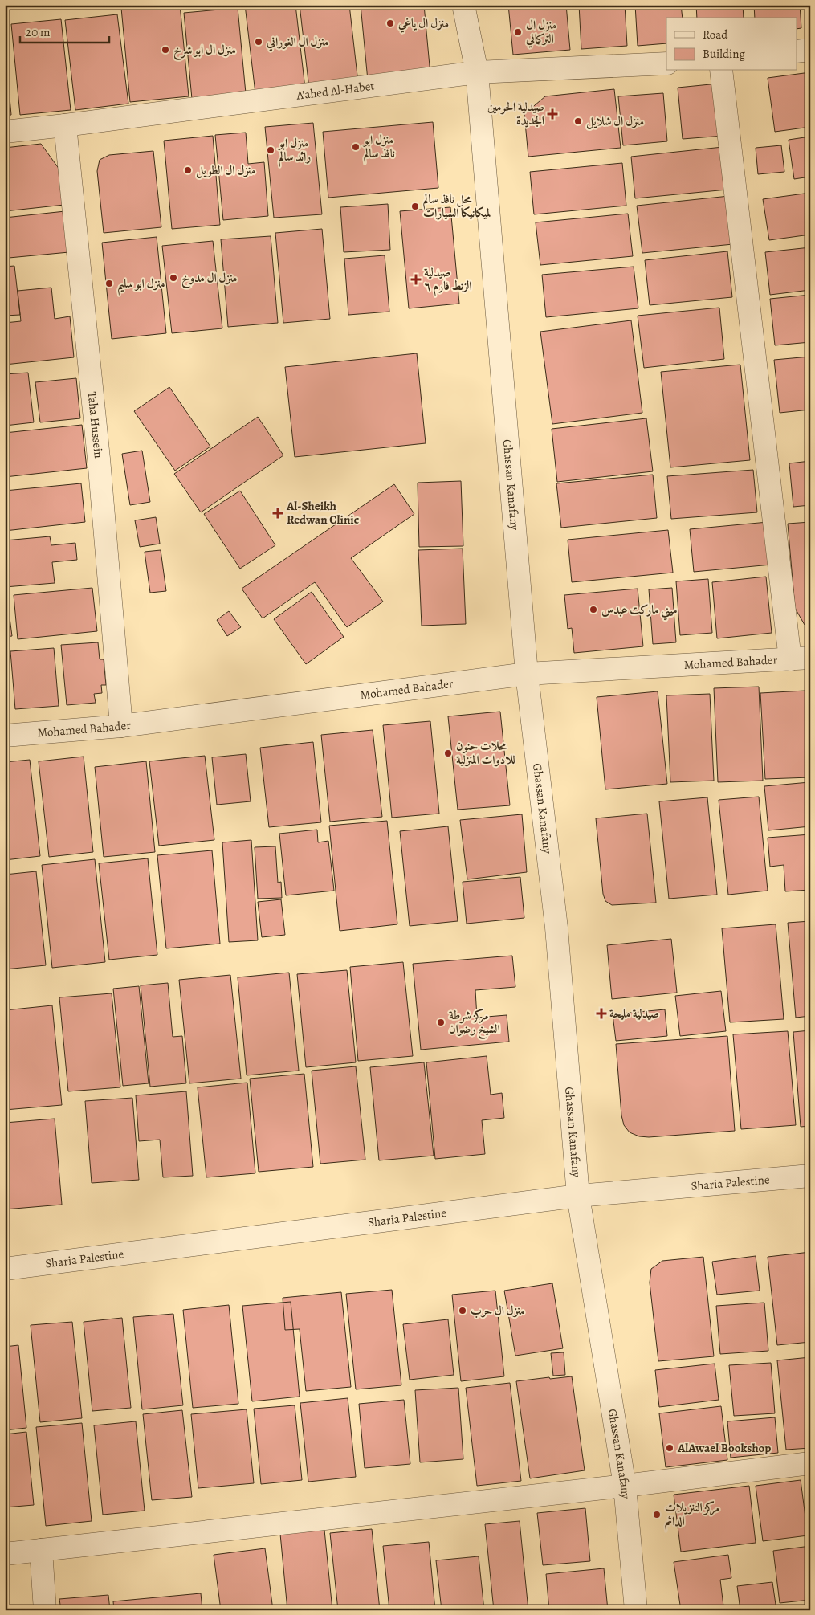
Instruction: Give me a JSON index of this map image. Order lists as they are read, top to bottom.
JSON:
{
  "streets": {
    "street": [
      "A'ahed Al-Habet",
      "Taha Hussein",
      "Ghassan Kanafany",
      "Mohamed Bahader",
      "Sharia Palestine"
    ]
  },
  "crossings": [
    ["A'ahed Al-Habet", "Taha Hussein"],
    ["A'ahed Al-Habet", "Ghassan Kanafany"],
    ["Taha Hussein", "Mohamed Bahader"],
    ["Ghassan Kanafany", "Mohamed Bahader"],
    ["Ghassan Kanafany", "Sharia Palestine"]
  ],
  "places": {
    "other": [
      "منزل ال ياغي",
      "منزل ال التركماني",
      "منزل ال الغوراني",
      "منزل ال ابو شرخ",
      "منزل ال شلايل",
      "منزل ابو نافذ سالم",
      "منزل ابو رائد سالم",
      "منزل ال الطويل",
      "محل نافذ سالم لميكانيكا السيارات",
      "منزل ال مدوخ",
      "منزل ابو سليم",
      "ميني ماركت عبدس",
      "محلات حنون للادوات المنزلية",
      "مركز شرطة الشيخ رضوان",
      "منزل ال حرب",
      "AlAwael Bookshop",
      "مركز التنزيلات الدائم"
    ],
    "health": [
      "صيدلية الحرمين الجديدة",
      "صيدلية الزنط فارم ٦",
      "Al-Sheikh Redwan Clinic",
      "صيدلية مليحة"
    ]
  },
  "legend": ["Road", "Building"],
  "scale_bar": "20 m"
}
